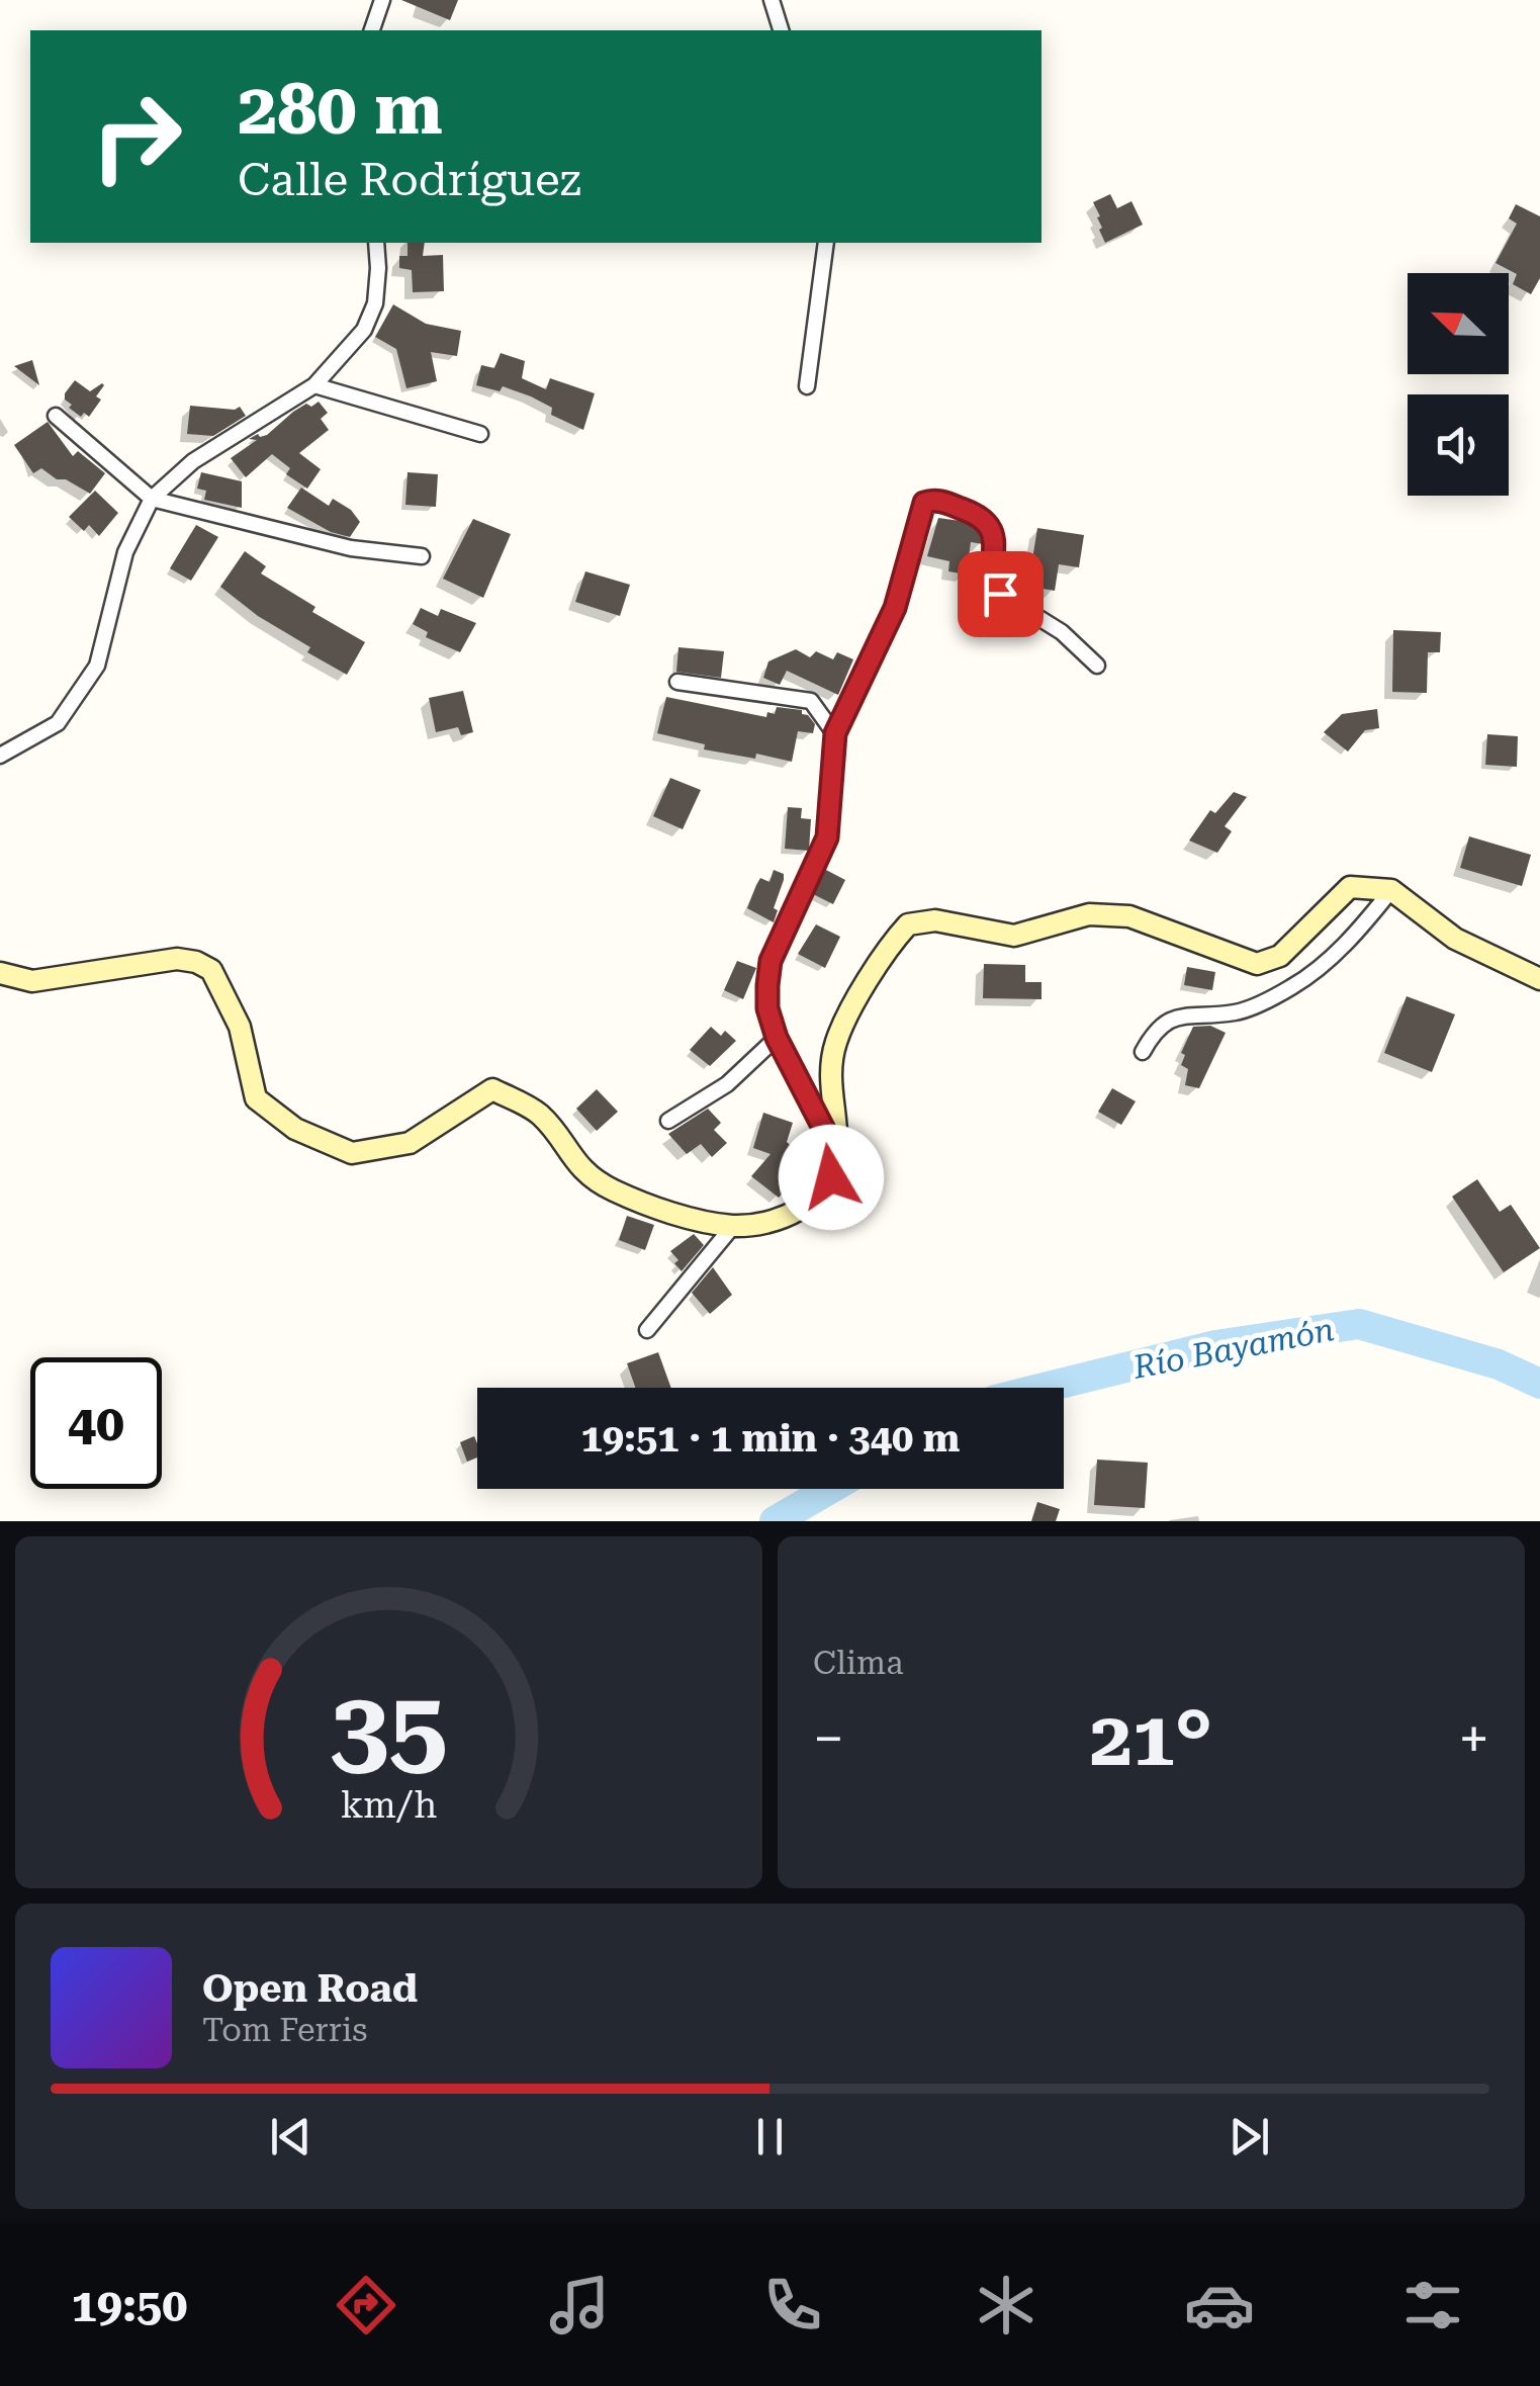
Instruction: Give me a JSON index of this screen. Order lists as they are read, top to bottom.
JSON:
{
  "water": ["Río Bayamón"],
  "north": "top left",
  "page": {
    "turn": ["280 m", "Calle Rodríguez"],
    "limit": "40",
    "trip": "19:51 · 1 min · 340 m",
    "tile": "Clima",
    "heat": ["−", "21°", "+"],
    "song": ["Open Road", "Tom Ferris"],
    "tabs": "19:50",
    "gauge": ["35", "km/h"]
  }
}
